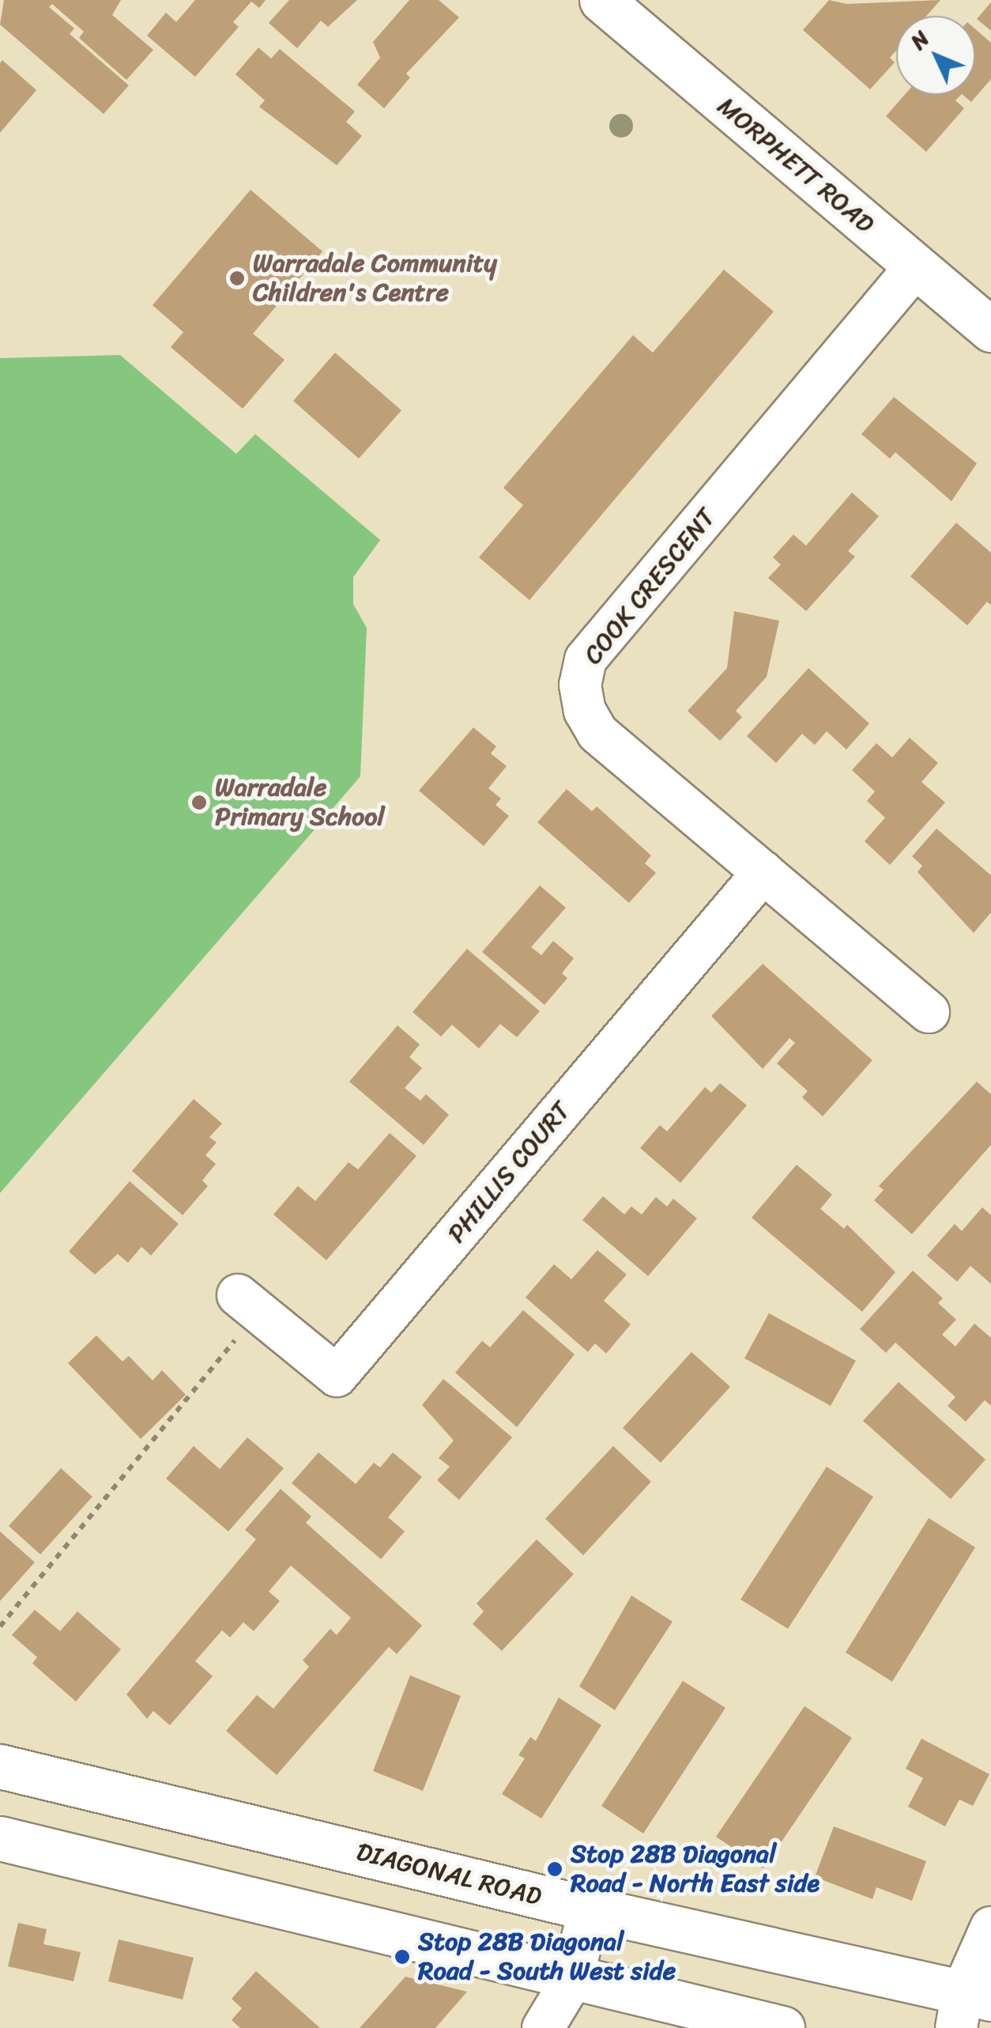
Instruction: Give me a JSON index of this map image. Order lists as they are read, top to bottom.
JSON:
{
  "streets": {
    "main road": ["MORPHETT ROAD", "DIAGONAL ROAD"],
    "street": ["COOK CRESCENT", "PHILLIS COURT"]
  },
  "crossings": [
    ["MORPHETT ROAD", "COOK CRESCENT"],
    ["COOK CRESCENT", "PHILLIS COURT"]
  ],
  "places": [
    "Warradale Community Children's Centre",
    "Warradale Primary School",
    "Stop 28B Diagonal Road - North East side",
    "Stop 28B Diagonal Road - South West side"
  ],
  "north": "top left"
}
